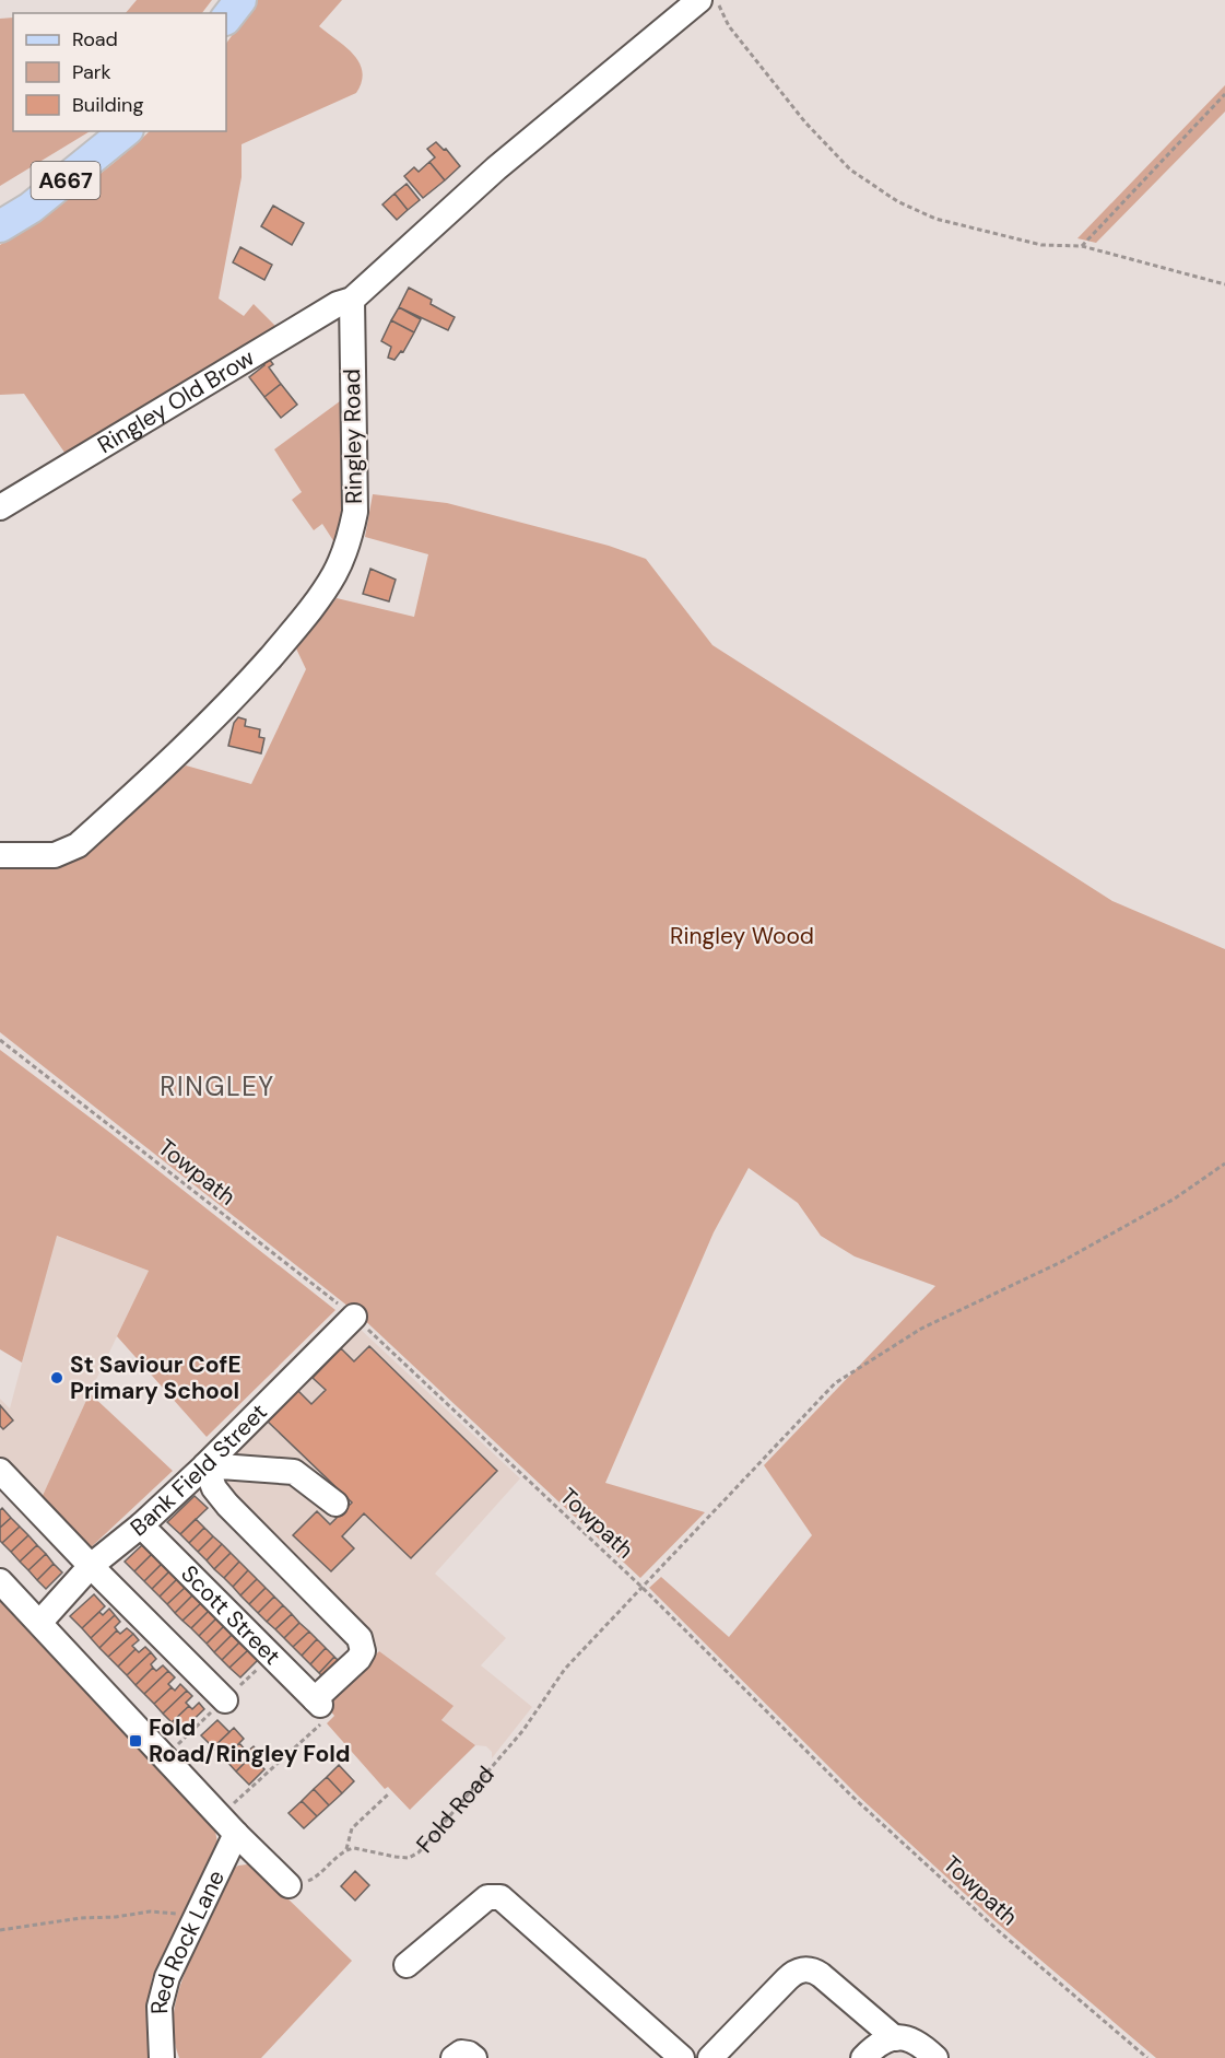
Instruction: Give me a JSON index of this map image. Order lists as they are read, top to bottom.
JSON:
{
  "streets": {
    "main road": ["A667"],
    "street": [
      "Ringley Old Brow",
      "Ringley Road",
      "Bank Field Street",
      "Scott Street",
      "Red Rock Lane"
    ],
    "path": ["Towpath", "Fold Road"]
  },
  "crossings": [
    ["Ringley Old Brow", "Ringley Road"],
    ["Towpath", "Bank Field Street"],
    ["Towpath", "Fold Road"],
    ["Bank Field Street", "Scott Street"]
  ],
  "districts": ["RINGLEY"],
  "parks": ["Ringley Wood"],
  "places": {
    "other": ["St Saviour CofE Primary School"],
    "transit": ["Fold Road/Ringley Fold"]
  },
  "legend": ["Road", "Park", "Building"]
}
